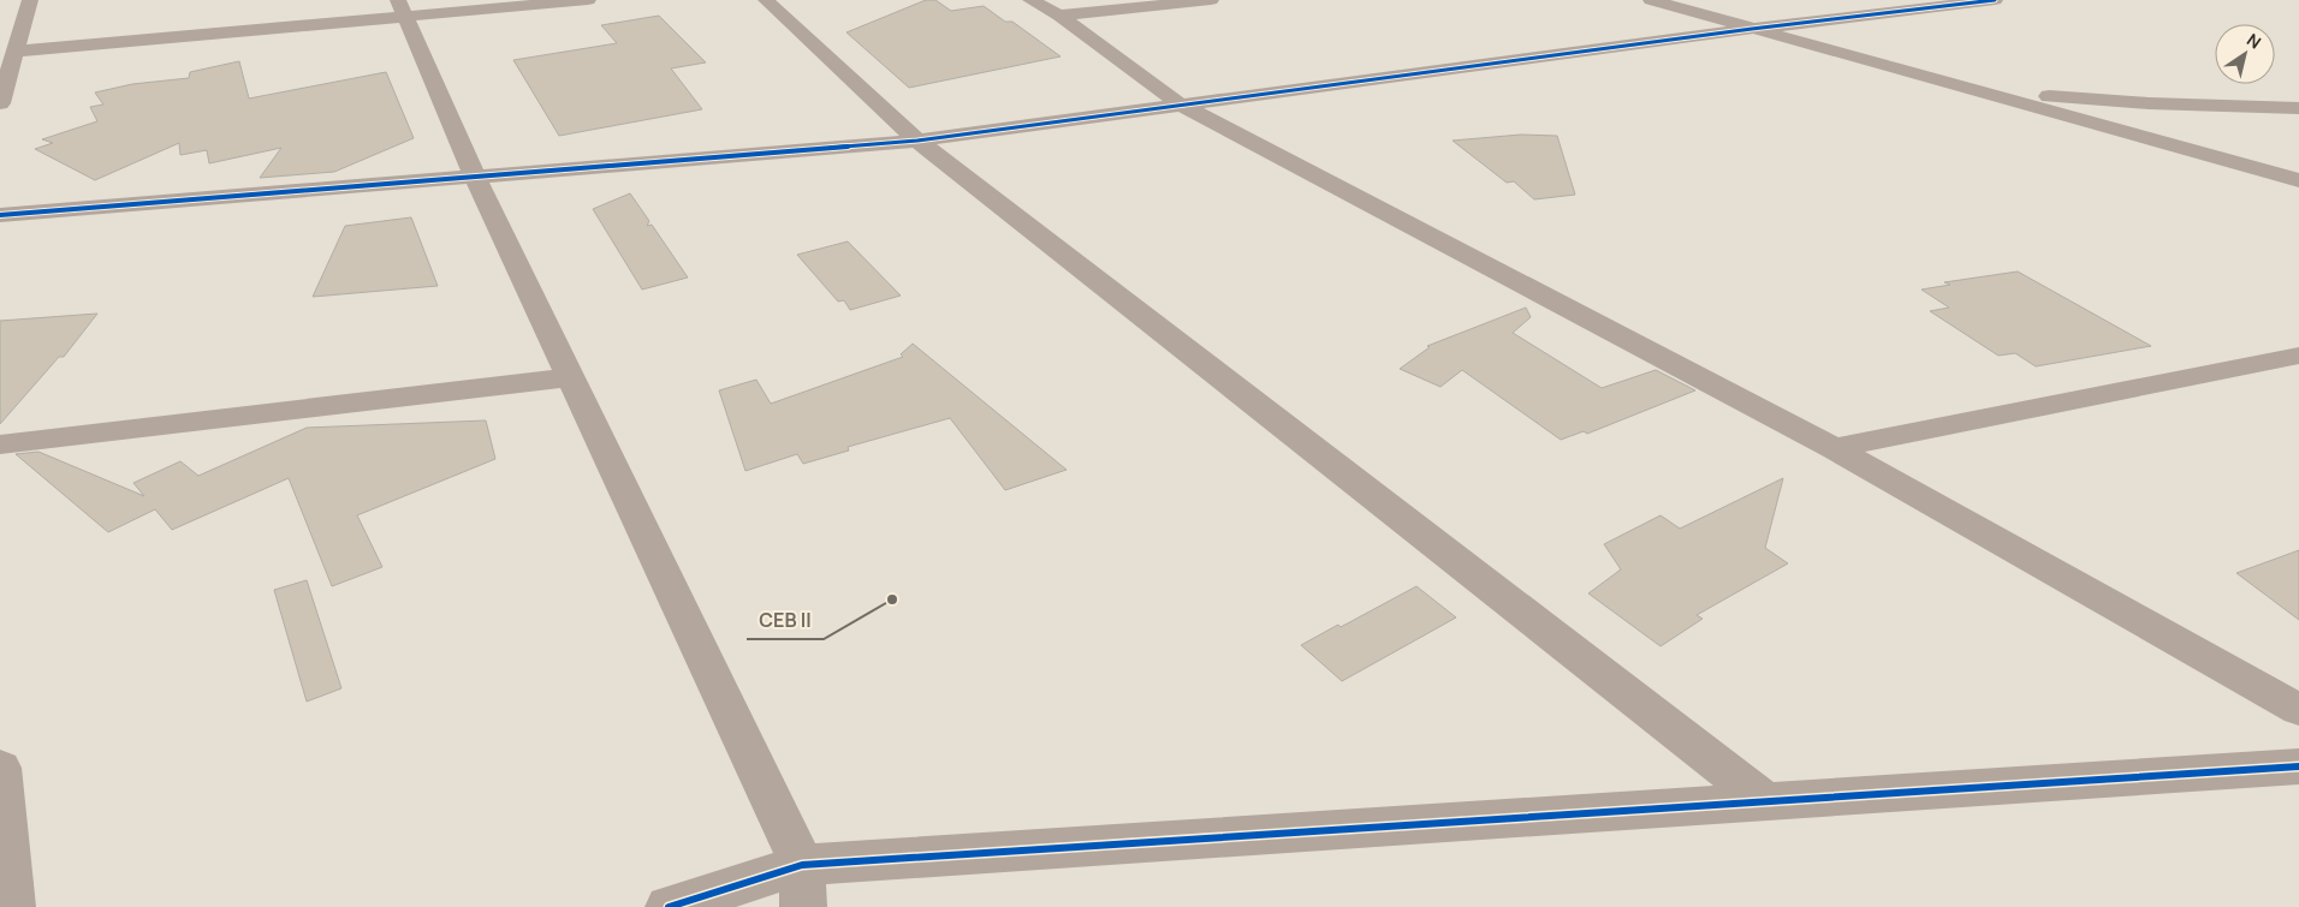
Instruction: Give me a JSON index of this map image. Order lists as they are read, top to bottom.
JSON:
{
  "places": ["CEB II"],
  "north": "top right"
}
